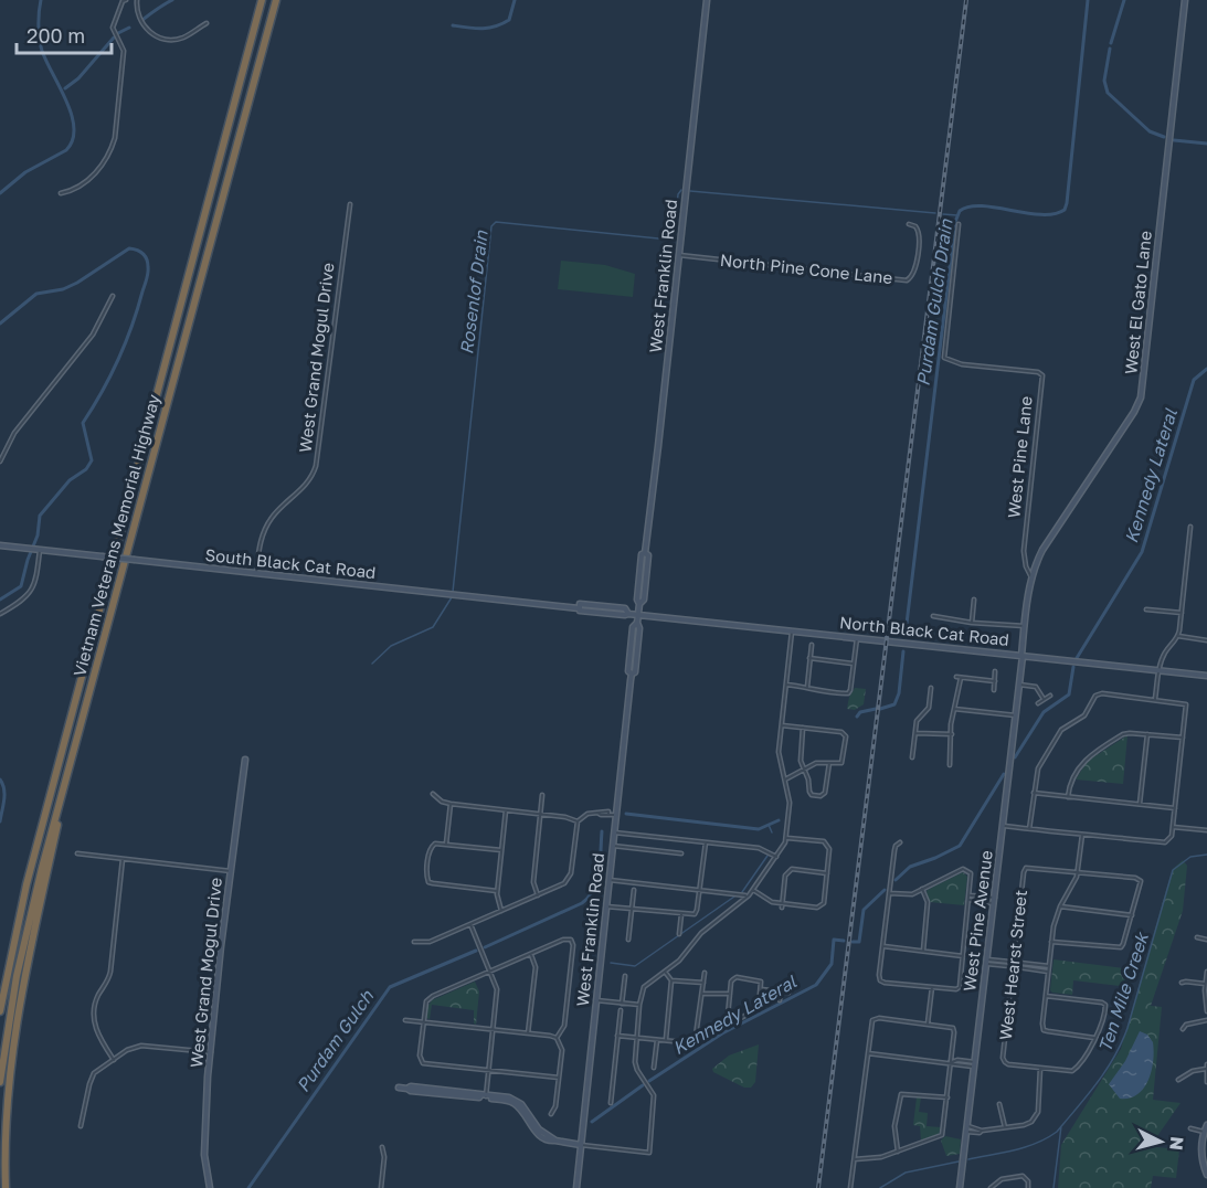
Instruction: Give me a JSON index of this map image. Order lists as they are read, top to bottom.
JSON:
{
  "streets": {
    "highway": ["Vietnam Veterans Memorial Highway"],
    "street": [
      "North Pine Cone Lane",
      "West Franklin Road",
      "West El Gato Lane",
      "West Grand Mogul Drive",
      "West Pine Lane",
      "South Black Cat Road",
      "North Black Cat Road",
      "West Pine Avenue",
      "West Hearst Street"
    ]
  },
  "crossings": [
    ["North Pine Cone Lane", "West Franklin Road"],
    ["West Franklin Road", "South Black Cat Road"],
    ["West Franklin Road", "North Black Cat Road"],
    ["West El Gato Lane", "West Pine Lane"],
    ["West Grand Mogul Drive", "South Black Cat Road"],
    ["West Pine Lane", "North Black Cat Road"],
    ["West Pine Lane", "West Pine Avenue"],
    ["South Black Cat Road", "North Black Cat Road"],
    ["North Black Cat Road", "West Pine Avenue"]
  ],
  "water": [
    "Rosenlof Drain",
    "Purdam Gulch Drain",
    "Kennedy Lateral",
    "Ten Mile Creek",
    "Purdam Gulch"
  ],
  "scale_bar": "200 m",
  "north": "right"
}
